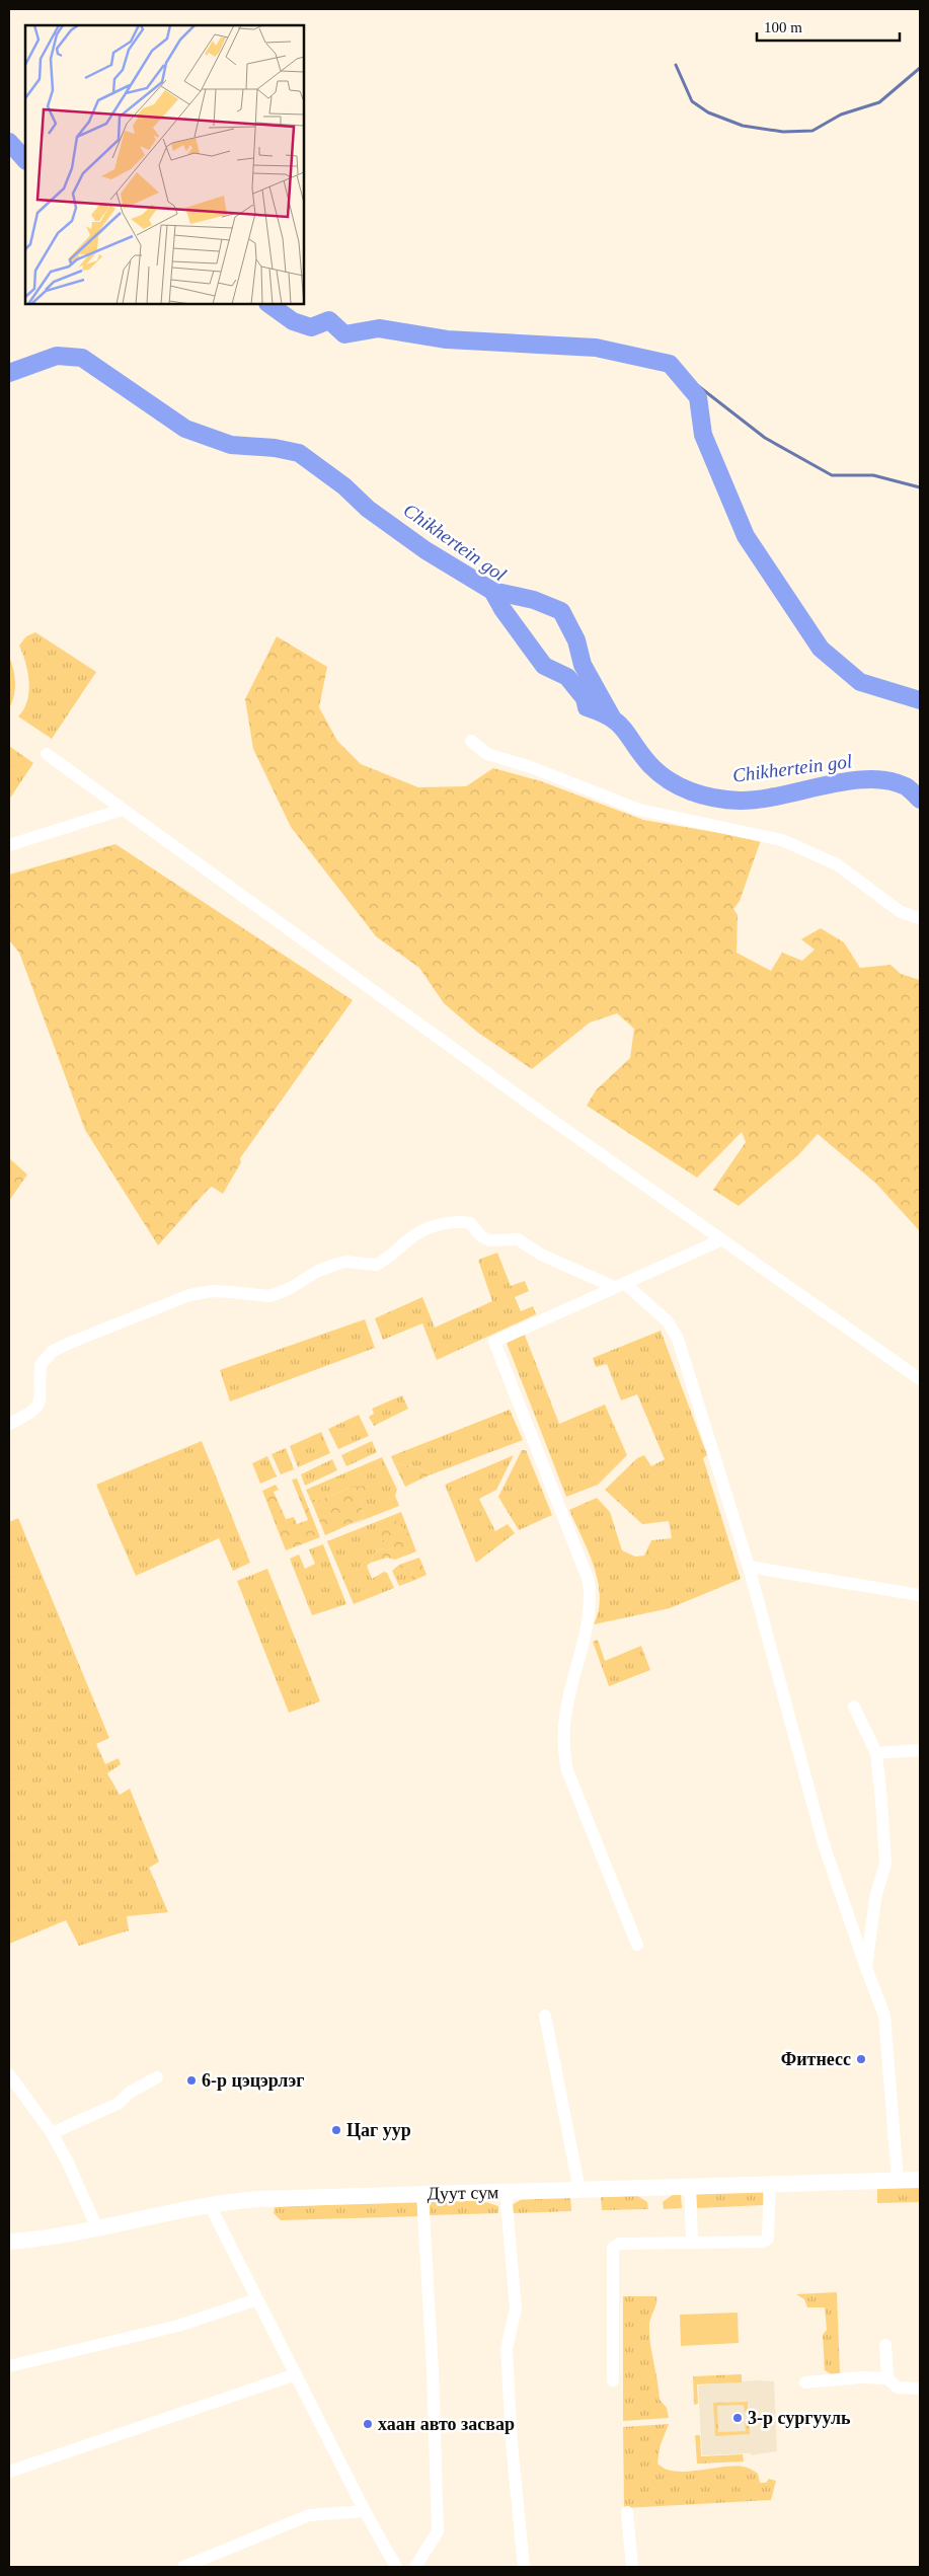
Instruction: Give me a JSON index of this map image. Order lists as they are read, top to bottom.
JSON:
{
  "streets": {
    "main road": ["Дуут сум"]
  },
  "water": ["Chikhertein gol"],
  "places": [
    "Фитнесс",
    "6-р цэцэрлэг",
    "Цаг уур",
    "3-р сургууль",
    "хаан авто засвар"
  ],
  "scale_bar": "100 m"
}
